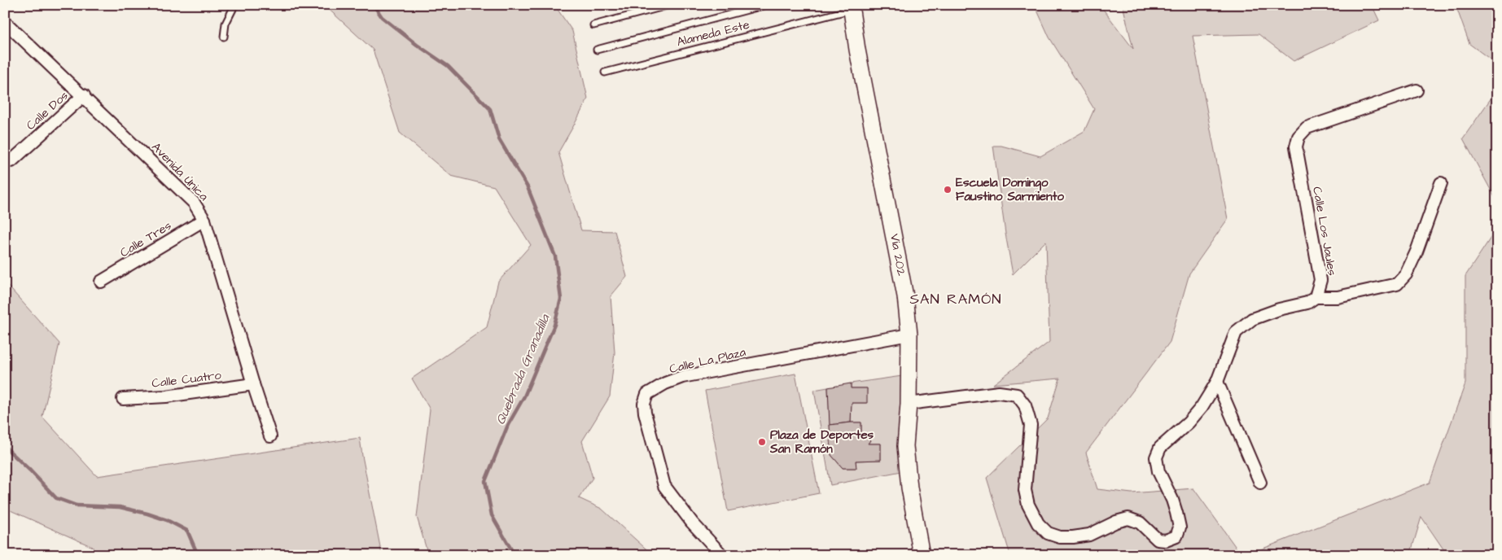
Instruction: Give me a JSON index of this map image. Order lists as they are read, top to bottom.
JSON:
{
  "streets": {
    "main road": ["Vía 202"],
    "street": [
      "Calle Dos",
      "Avenida Única",
      "Calle Los Jaules",
      "Calle Tres",
      "Calle La Plaza",
      "Calle Cuatro"
    ],
    "lane": ["Alameda Este"]
  },
  "crossings": [
    ["Alameda Este", "Vía 202"],
    ["Calle Dos", "Avenida Única"],
    ["Avenida Única", "Calle Tres"],
    ["Avenida Única", "Calle Cuatro"],
    ["Vía 202", "Calle La Plaza"]
  ],
  "districts": ["SAN RAMÓN"],
  "water": ["Quebrada Granadilla"],
  "places": ["Escuela Domingo Faustino Sarmiento", "Plaza de Deportes San Ramón"]
}
